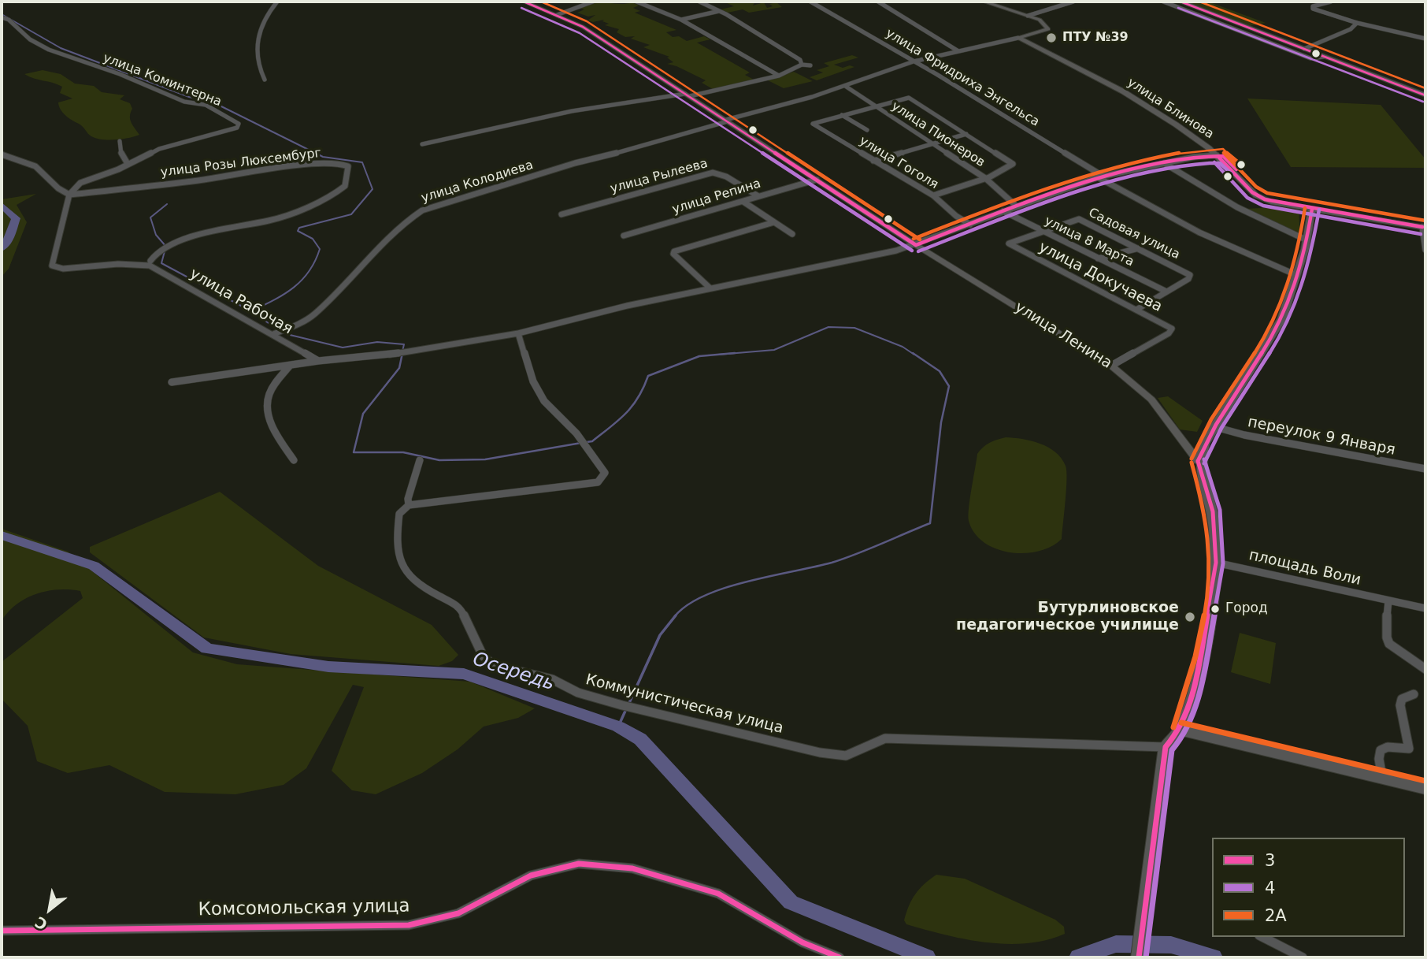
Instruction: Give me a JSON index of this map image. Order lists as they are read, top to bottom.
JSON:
{
  "streets": {
    "main road": ["улица Блинова", "улица Ленина"],
    "street": [
      "улица Фридриха Энгельса",
      "улица Коминтерна",
      "улица Пионеров",
      "улица Розы Люксембург",
      "улица Гоголя",
      "улица Рылеева",
      "улица Колодиева",
      "улица Репина",
      "Садовая улица",
      "улица 8 Марта",
      "улица Докучаева",
      "улица Рабочая",
      "переулок 9 Января",
      "площадь Воли",
      "Коммунистическая улица",
      "Комсомольская улица"
    ]
  },
  "crossings": [
    ["улица Фридриха Энгельса", "улица Колодиева"],
    ["улица Блинова", "улица Колодиева"],
    ["улица Пионеров", "улица Колодиева"],
    ["улица Розы Люксембург", "улица Рабочая"],
    ["улица Рылеева", "улица Репина"],
    ["улица Колодиева", "улица Рабочая"],
    ["улица Колодиева", "улица Ленина"],
    ["улица Репина", "улица Ленина"],
    ["Садовая улица", "улица 8 Марта"],
    ["Садовая улица", "улица Докучаева"],
    ["улица Докучаева", "улица Ленина"],
    ["улица Ленина", "площадь Воли"],
    ["улица Ленина", "Коммунистическая улица"]
  ],
  "water": ["Осередь"],
  "places": ["ПТУ №39", "Город", "Бутурлиновское педагогическое училище"],
  "lines": ["transit line 3", "transit line 2А", "transit line 4"],
  "legend": ["3", "4", "2А"],
  "north": "bottom left"
}
